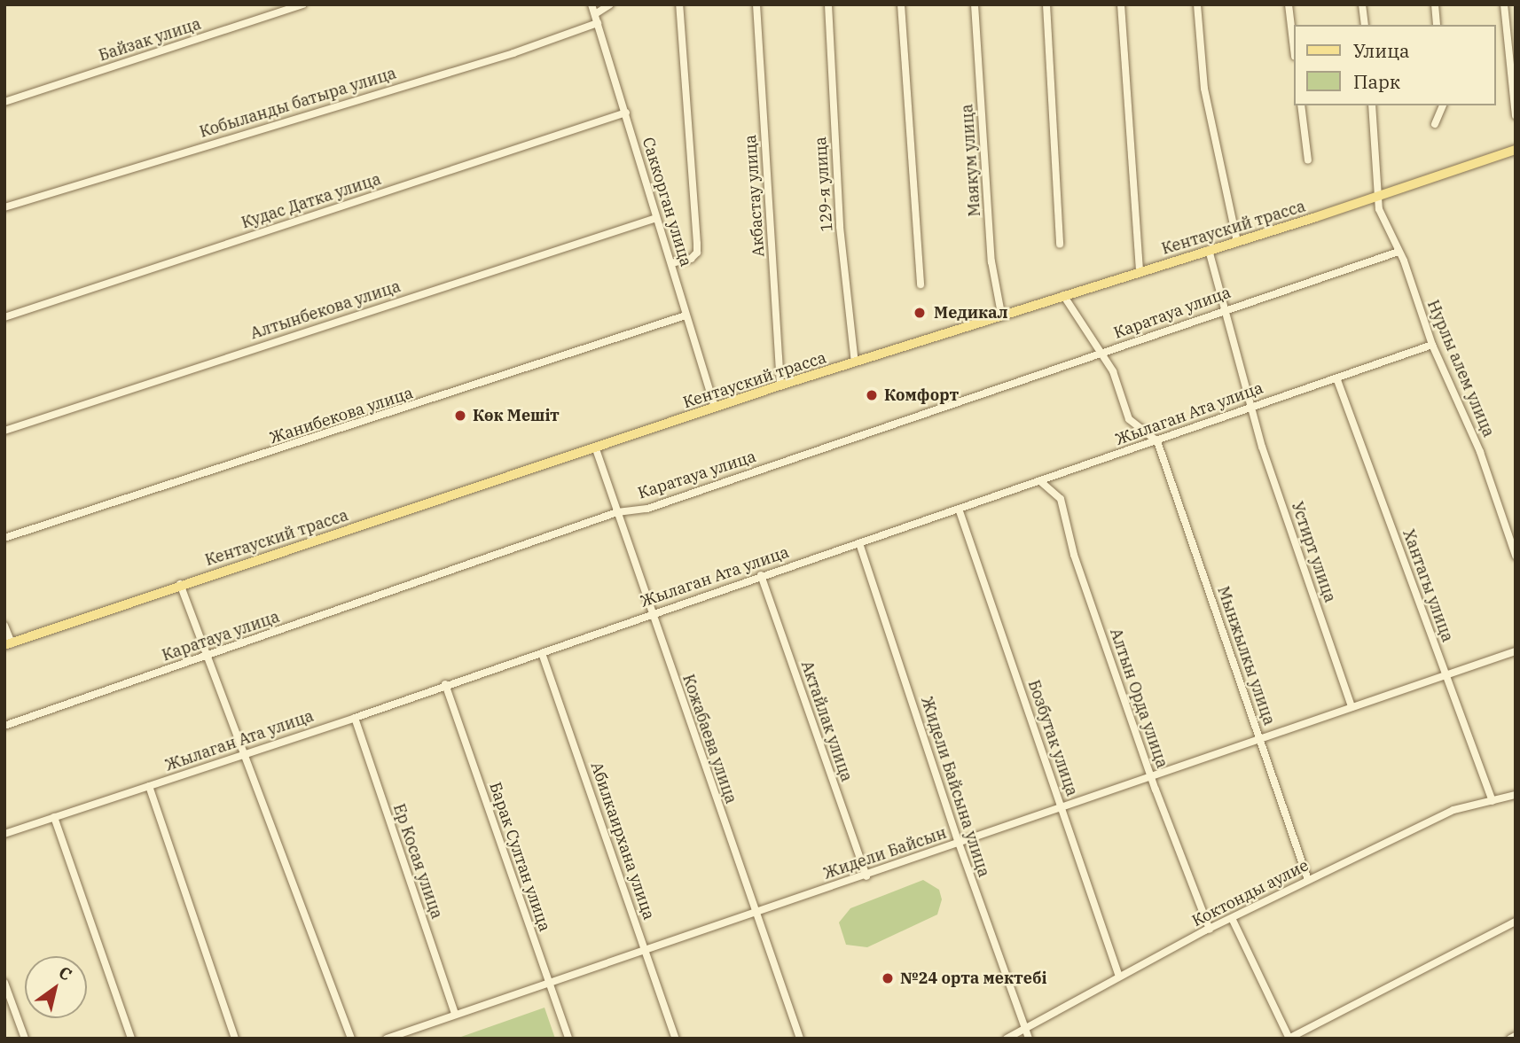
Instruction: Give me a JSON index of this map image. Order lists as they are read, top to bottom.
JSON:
{
  "streets": {
    "main road": ["Кентауский трасса"],
    "street": [
      "Байзак улица",
      "Кобыланды батыра улица",
      "Маякум улица",
      "129-я улица",
      "Акбастау улица",
      "Кудас Датка улица",
      "Саккорган улица",
      "Алтынбекова улица",
      "Каратауа улица",
      "Нурлы алем улица",
      "Жылаган Ата улица",
      "Жанибекова улица",
      "Устирт улица",
      "Хантагы улица",
      "Мынжылкы улица",
      "Алтын Орда улица",
      "Актайлак улица",
      "Бозбутак улица",
      "Кожабаева улица",
      "Жидели Байсына улица",
      "Абилкаирхана улица",
      "Жидели Байсын",
      "Барак Султан улица",
      "Ер Косая улица",
      "Коктонды аулие"
    ]
  },
  "crossings": [
    ["Кобыланды батыра улица", "Саккорган улица"],
    ["Маякум улица", "Кентауский трасса"],
    ["129-я улица", "Кентауский трасса"],
    ["Акбастау улица", "Кентауский трасса"],
    ["Кудас Датка улица", "Саккорган улица"],
    ["Саккорган улица", "Кентауский трасса"],
    ["Саккорган улица", "Алтынбекова улица"],
    ["Саккорган улица", "Жанибекова улица"],
    ["Кентауский трасса", "Нурлы алем улица"],
    ["Кентауский трасса", "Устирт улица"],
    ["Кентауский трасса", "Кожабаева улица"],
    ["Каратауа улица", "Нурлы алем улица"],
    ["Каратауа улица", "Устирт улица"],
    ["Каратауа улица", "Кожабаева улица"],
    ["Нурлы алем улица", "Жылаган Ата улица"],
    ["Жылаган Ата улица", "Устирт улица"],
    ["Жылаган Ата улица", "Хантагы улица"],
    ["Жылаган Ата улица", "Мынжылкы улица"],
    ["Жылаган Ата улица", "Алтын Орда улица"],
    ["Жылаган Ата улица", "Актайлак улица"],
    ["Жылаган Ата улица", "Бозбутак улица"],
    ["Жылаган Ата улица", "Кожабаева улица"],
    ["Жылаган Ата улица", "Жидели Байсына улица"],
    ["Жылаган Ата улица", "Абилкаирхана улица"],
    ["Жылаган Ата улица", "Барак Султан улица"],
    ["Жылаган Ата улица", "Ер Косая улица"],
    ["Устирт улица", "Жидели Байсын"],
    ["Хантагы улица", "Жидели Байсын"],
    ["Хантагы улица", "Коктонды аулие"],
    ["Мынжылкы улица", "Жидели Байсын"],
    ["Мынжылкы улица", "Коктонды аулие"],
    ["Алтын Орда улица", "Жидели Байсын"],
    ["Алтын Орда улица", "Коктонды аулие"],
    ["Актайлак улица", "Жидели Байсын"],
    ["Бозбутак улица", "Жидели Байсын"],
    ["Бозбутак улица", "Коктонды аулие"],
    ["Кожабаева улица", "Жидели Байсын"],
    ["Жидели Байсына улица", "Жидели Байсын"],
    ["Жидели Байсына улица", "Коктонды аулие"],
    ["Абилкаирхана улица", "Жидели Байсын"],
    ["Жидели Байсын", "Барак Султан улица"],
    ["Жидели Байсын", "Ер Косая улица"]
  ],
  "places": [
    "Медикал",
    "Комфорт",
    "Көк Мешіт",
    "№24 орта мектебі"
  ],
  "legend": ["Улица", "Парк"],
  "north": "top right"
}
